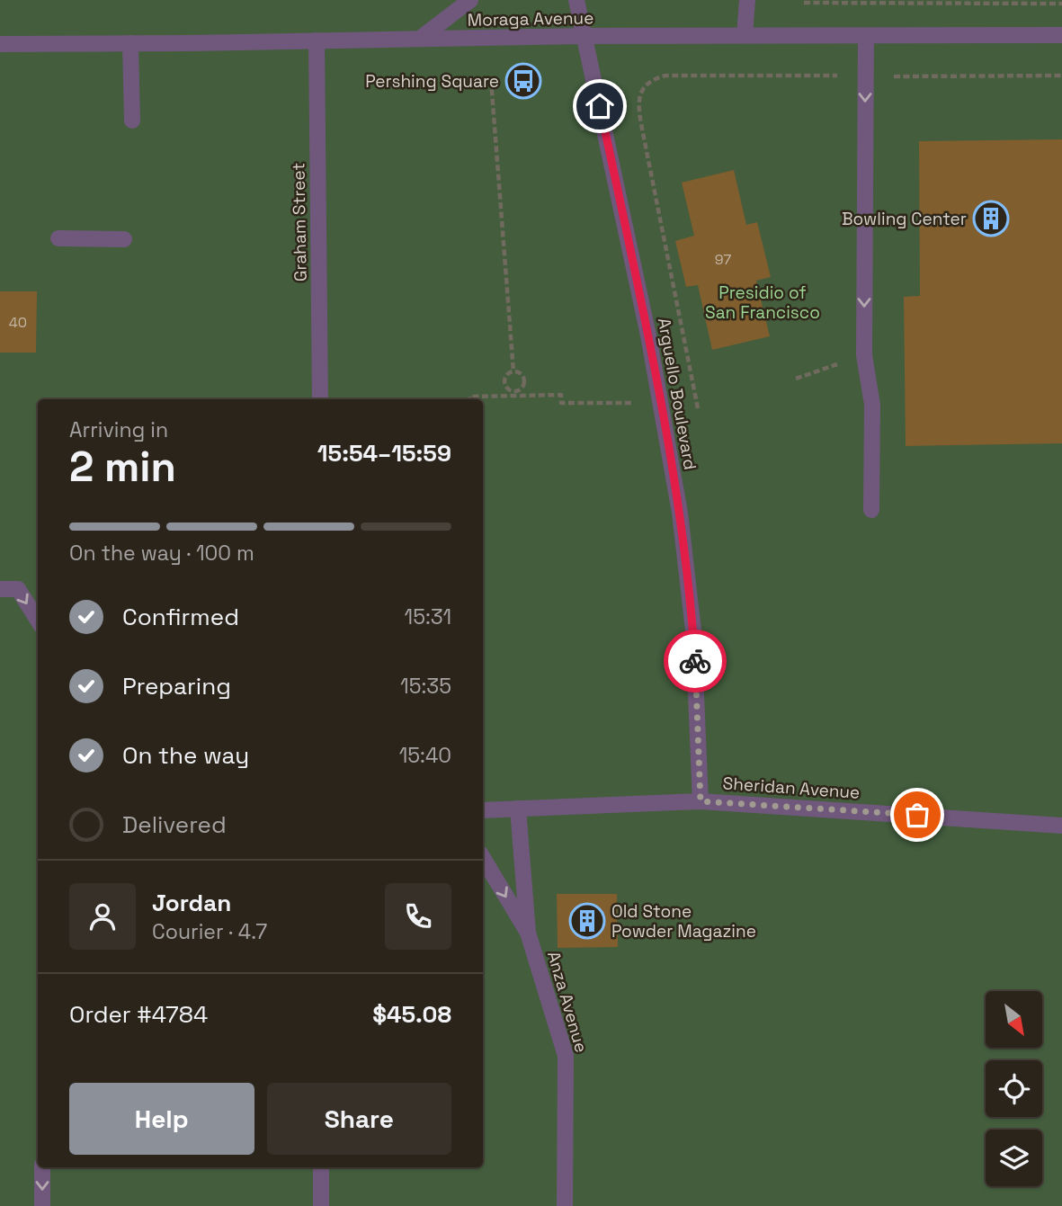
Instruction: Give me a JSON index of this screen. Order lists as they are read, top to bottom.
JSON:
{
  "streets": {
    "street": [
      "Moraga Avenue",
      "Graham Street",
      "Arguello Boulevard",
      "Sheridan Avenue",
      "Anza Avenue"
    ]
  },
  "crossings": [
    ["Moraga Avenue", "Graham Street"],
    ["Moraga Avenue", "Arguello Boulevard"],
    ["Arguello Boulevard", "Sheridan Avenue"],
    ["Sheridan Avenue", "Anza Avenue"]
  ],
  "parks": ["Presidio of San Francisco"],
  "places": {
    "bus stop": ["Pershing Square"],
    "building": ["Bowling Center", "Old Stone Powder Magazine"]
  },
  "house_numbers": ["97", "40"],
  "north": "bottom right",
  "page": {
    "heading": ["2 min", "Arriving in", "15:54–15:59"],
    "panel": [
      "Jordan",
      "Courier · 4.7",
      "Order #4784",
      "$45.08"
    ],
    "bar": "On the way · 100 m",
    "list": [
      ["Confirmed", "15:31"],
      ["Preparing", "15:35"],
      ["On the way", "15:40"],
      "Delivered"
    ],
    "buttons": ["Help", "Share"]
  }
}
